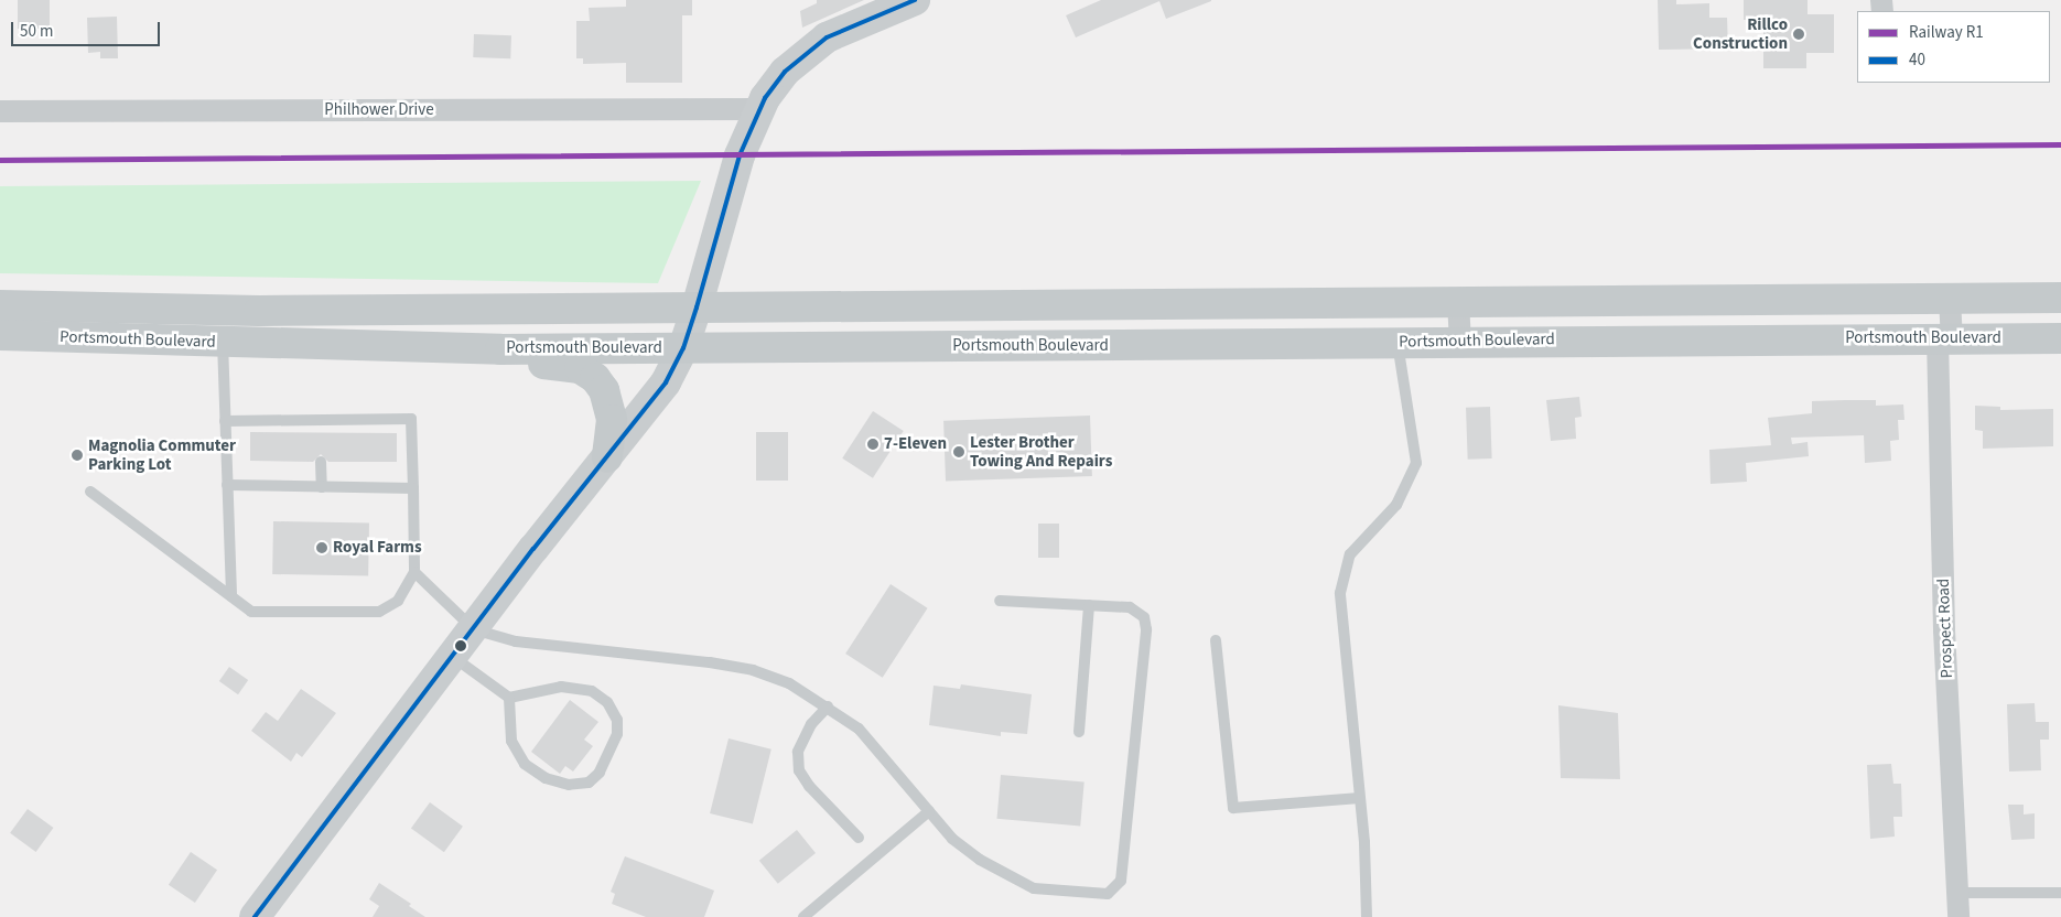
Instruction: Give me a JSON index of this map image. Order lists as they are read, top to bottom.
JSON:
{
  "streets": {
    "main road": ["Portsmouth Boulevard"],
    "street": ["Philhower Drive", "Prospect Road"]
  },
  "crossings": [
    ["Portsmouth Boulevard", "Prospect Road"]
  ],
  "places": [
    "Rillco Construction",
    "7-Eleven",
    "Lester Brother Towing And Repairs",
    "Magnolia Commuter Parking Lot",
    "Royal Farms"
  ],
  "lines": ["transit line 40", "rail line R1"],
  "legend": ["Railway R1", "40"],
  "scale_bar": "50 m"
}
